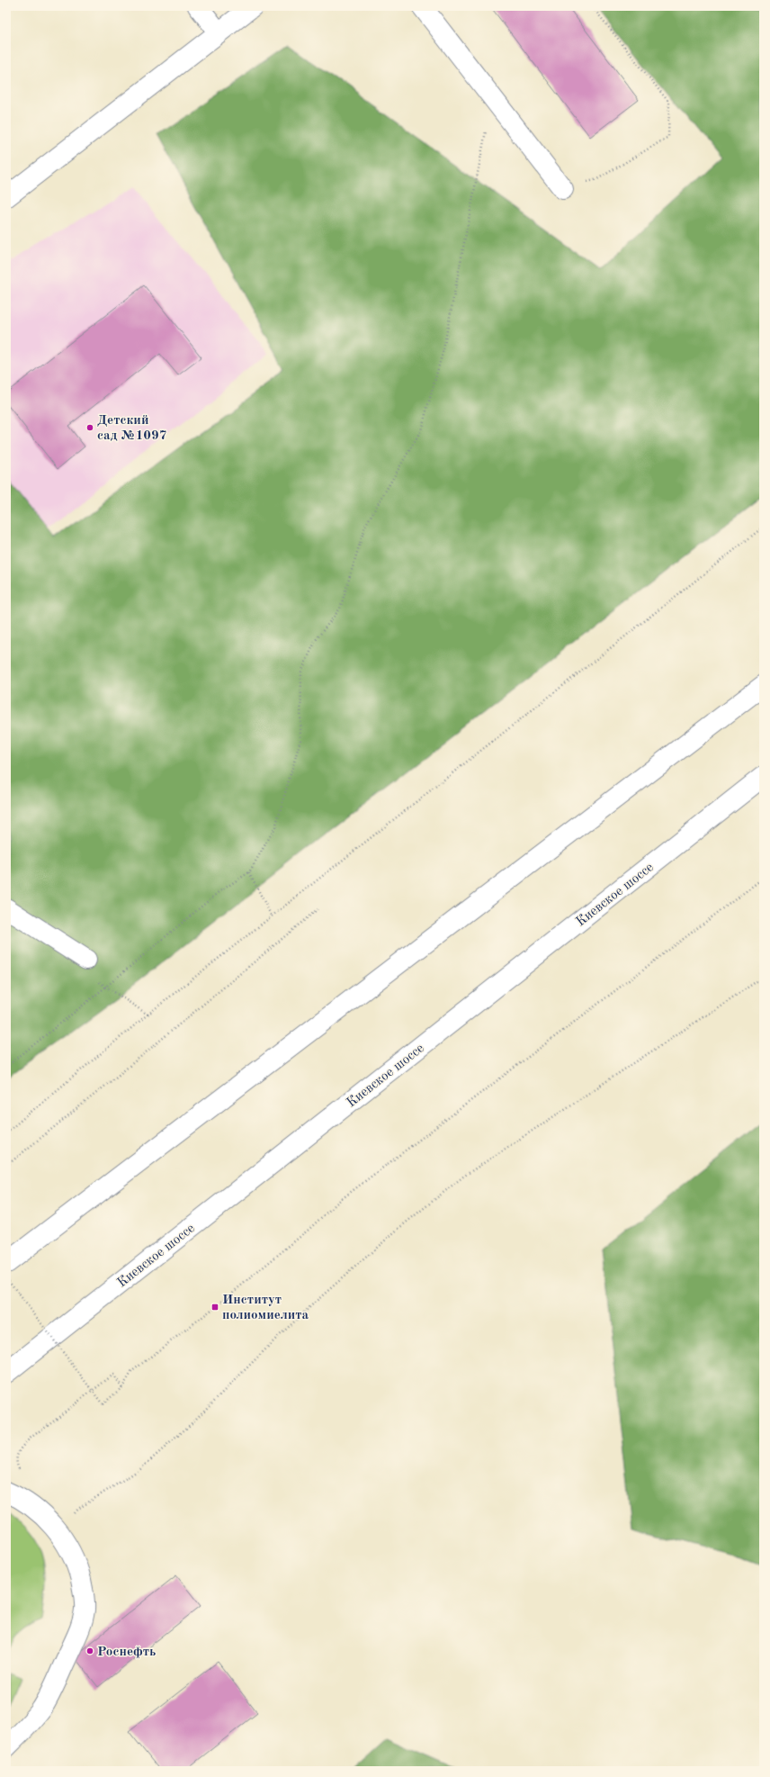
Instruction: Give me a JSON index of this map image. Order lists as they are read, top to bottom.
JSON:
{
  "streets": {
    "main road": ["Киевское шоссе"]
  },
  "places": {
    "other": ["Детский сад №1097", "Роснефть"],
    "transit": ["Институт полиомиелита"]
  }
}
